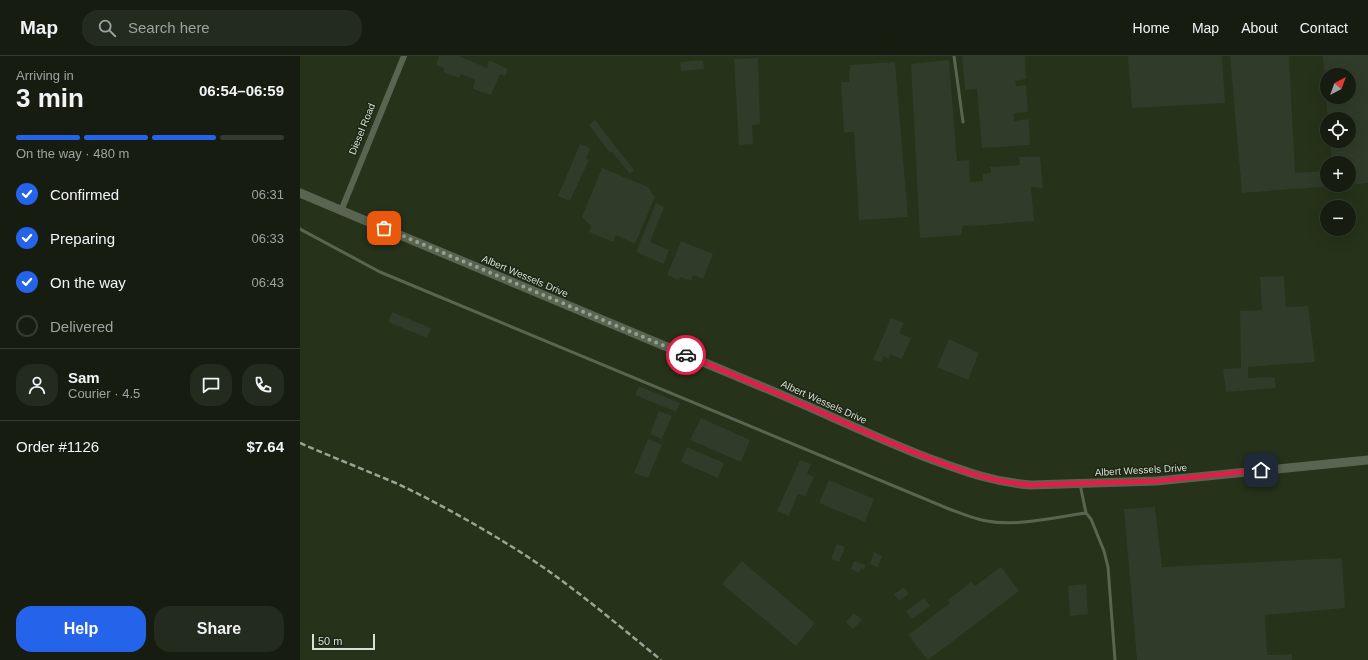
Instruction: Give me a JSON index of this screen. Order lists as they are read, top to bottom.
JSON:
{
  "streets": {
    "street": ["Diesel Road", "Albert Wessels Drive"]
  },
  "crossings": [
    ["Diesel Road", "Albert Wessels Drive"]
  ],
  "scale_bar": "50 m",
  "north": "top right",
  "page": {
    "header": "Map",
    "search": "Search here",
    "nav": [
      "Home",
      "Map",
      "About",
      "Contact"
    ],
    "heading": ["3 min", "Arriving in", "06:54–06:59"],
    "panel": [
      "Sam",
      "Courier · 4.5",
      "Order #1126",
      "$7.64"
    ],
    "map_buttons": ["+", "−"],
    "bar": "On the way · 480 m",
    "list": [
      ["Confirmed", "06:31"],
      ["Preparing", "06:33"],
      ["On the way", "06:43"],
      "Delivered"
    ],
    "buttons": ["Help", "Share"],
    "scale": "50 m"
  }
}
